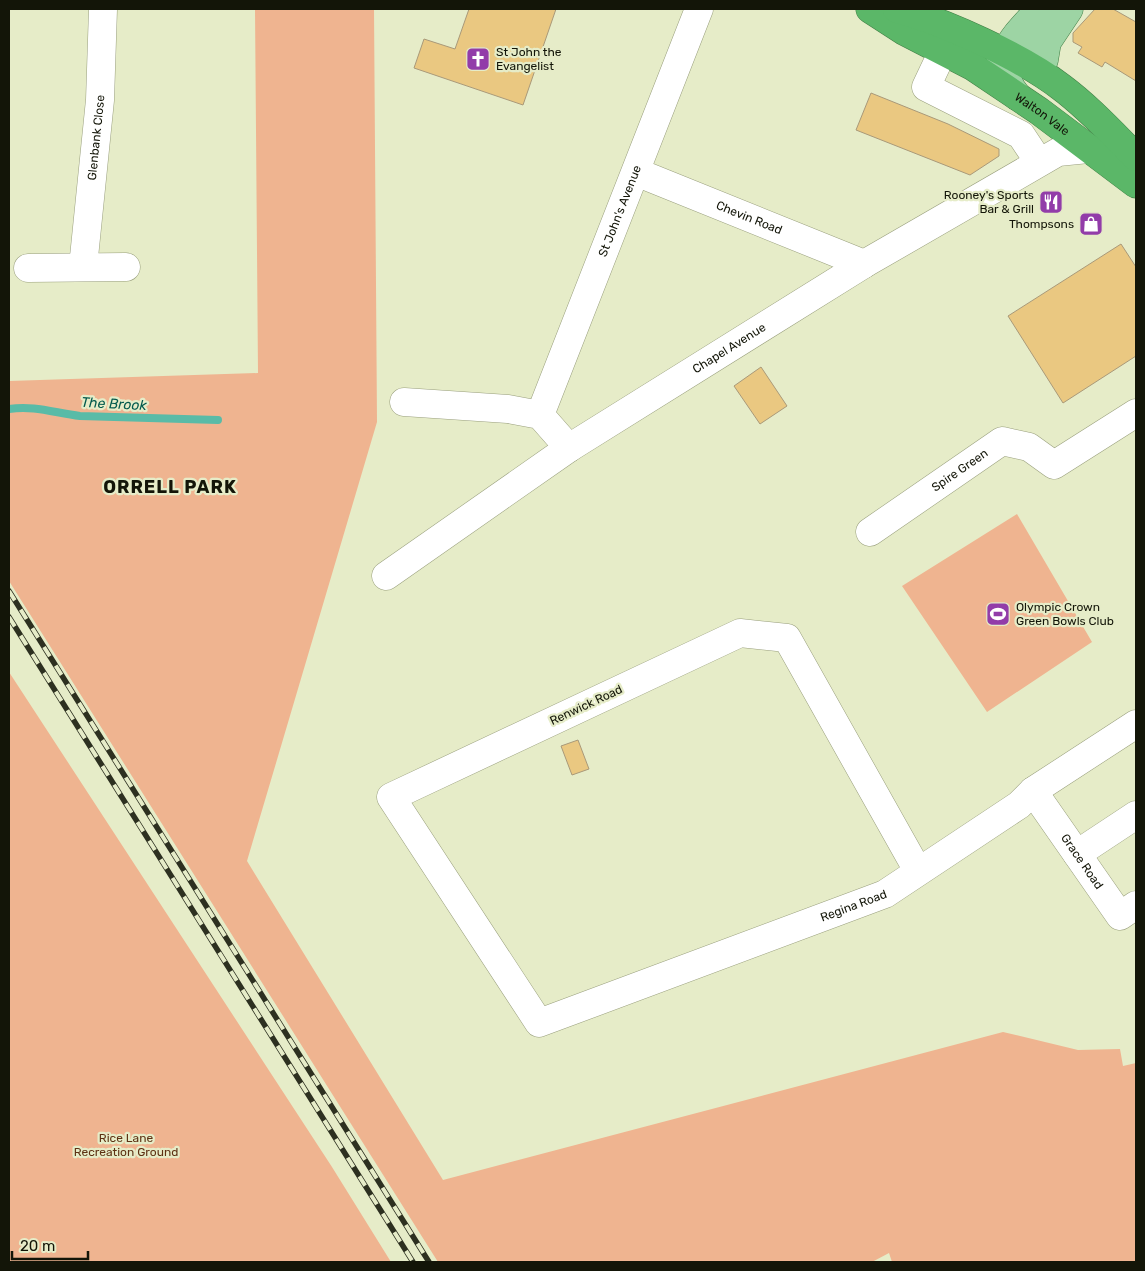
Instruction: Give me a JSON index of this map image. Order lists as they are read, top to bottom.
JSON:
{
  "streets": {
    "highway": ["Walton Vale"],
    "street": [
      "Glenbank Close",
      "St John's Avenue",
      "Chevin Road",
      "Chapel Avenue",
      "Spire Green",
      "Renwick Road",
      "Grace Road",
      "Regina Road"
    ]
  },
  "crossings": [
    ["Walton Vale", "Chapel Avenue"],
    ["St John's Avenue", "Chevin Road"],
    ["Chevin Road", "Chapel Avenue"],
    ["Renwick Road", "Regina Road"],
    ["Grace Road", "Regina Road"]
  ],
  "districts": ["ORRELL PARK"],
  "water": ["The Brook"],
  "parks": ["Rice Lane Recreation Ground"],
  "places": {
    "church": ["St John the Evangelist"],
    "restaurant": ["Rooney's Sports Bar & Grill"],
    "shop": ["Thompsons"],
    "sports": ["Olympic Crown Green Bowls Club"]
  },
  "scale_bar": "20 m"
}
